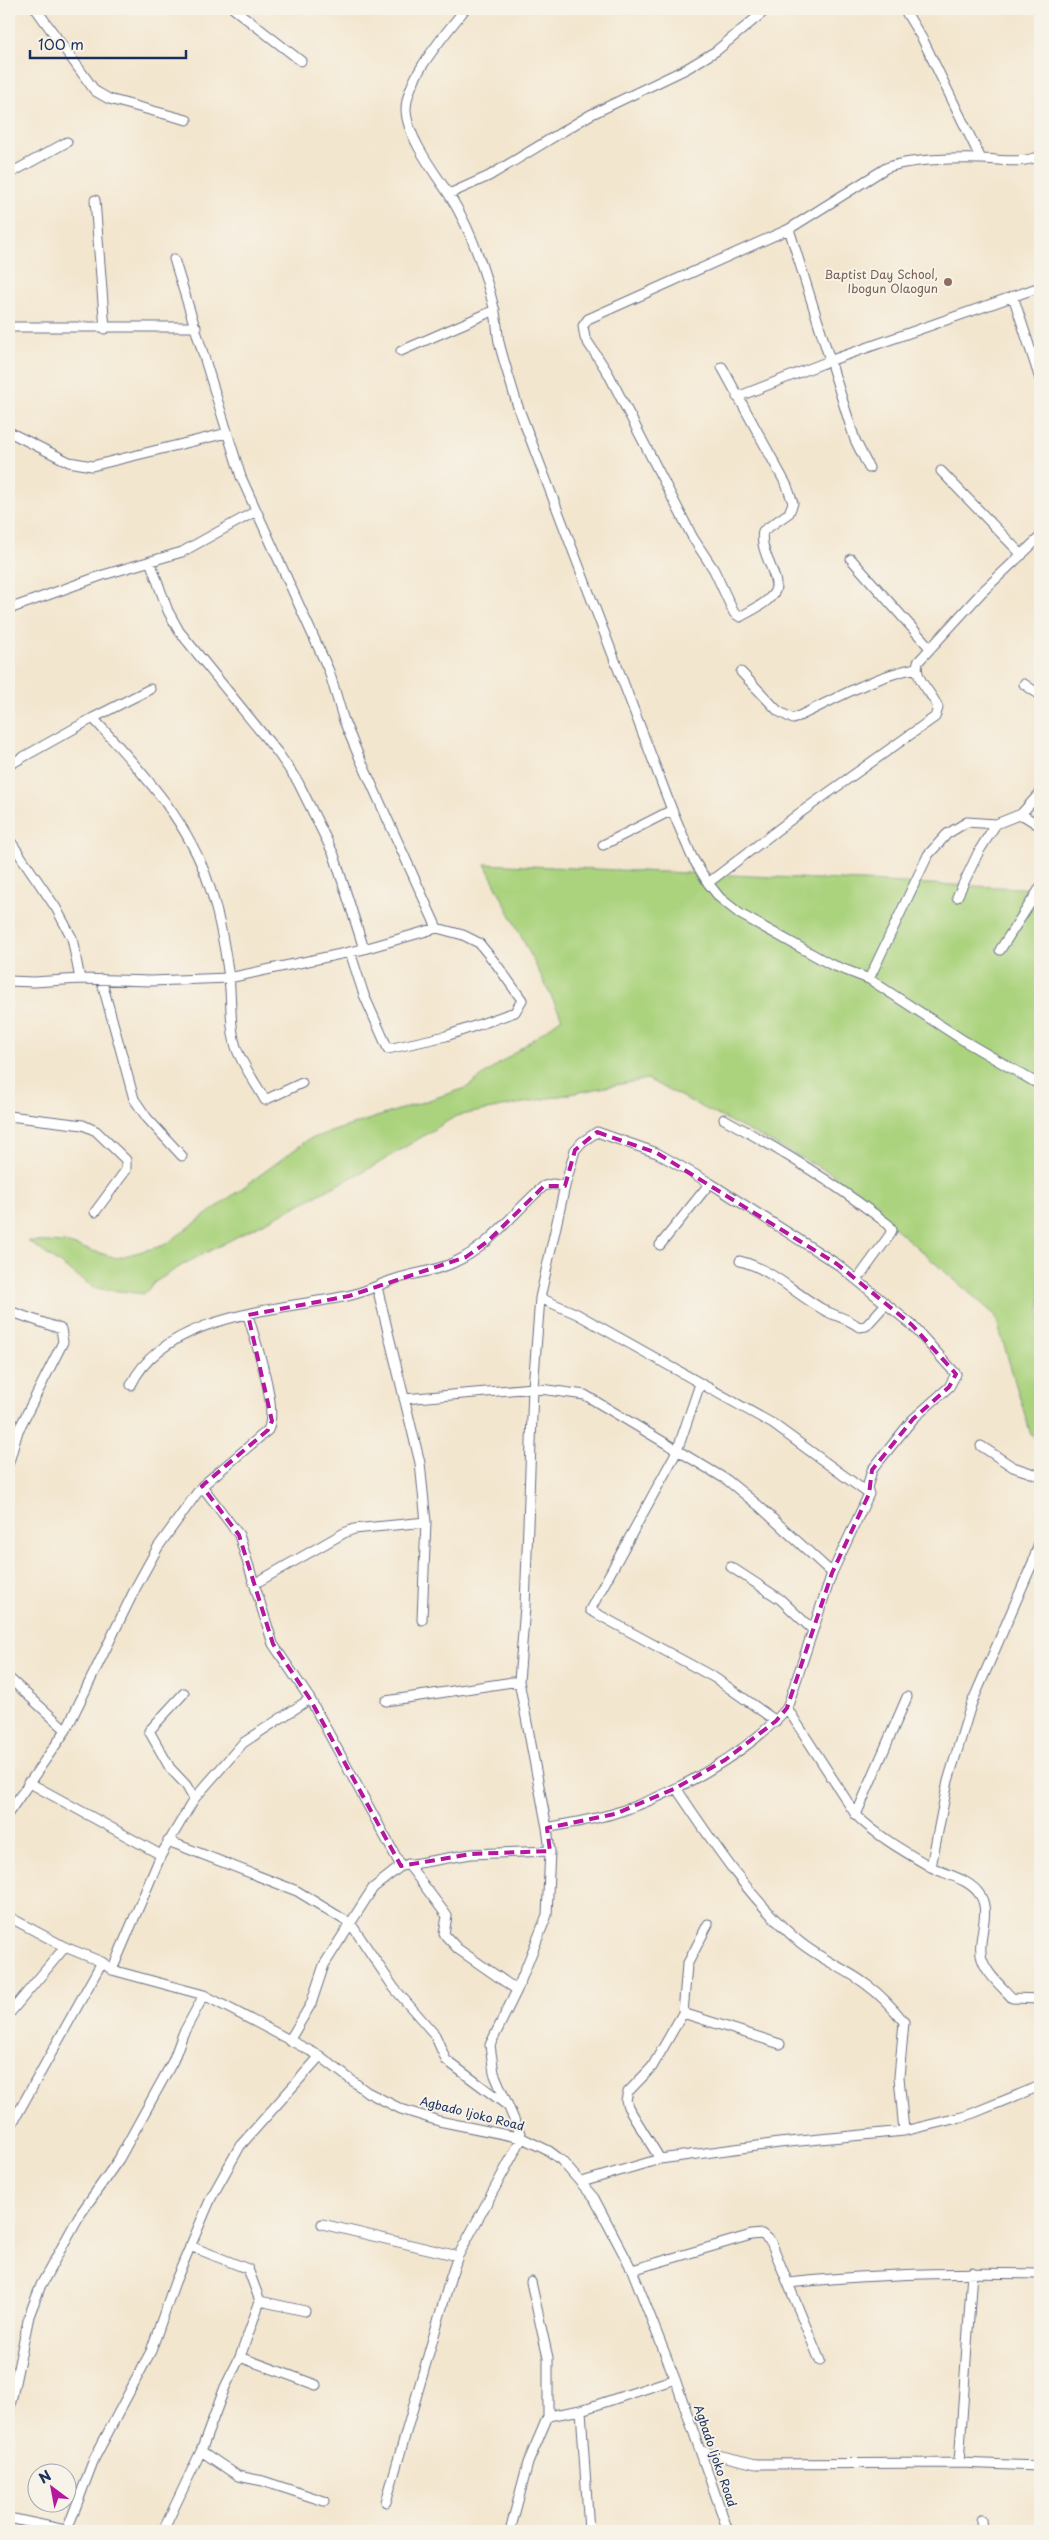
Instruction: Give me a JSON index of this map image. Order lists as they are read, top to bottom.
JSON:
{
  "streets": {
    "street": ["Agbado Ijoko Road"]
  },
  "places": ["Baptist Day School, Ibogun Olaogun"],
  "scale_bar": "100 m",
  "north": "top left"
}
